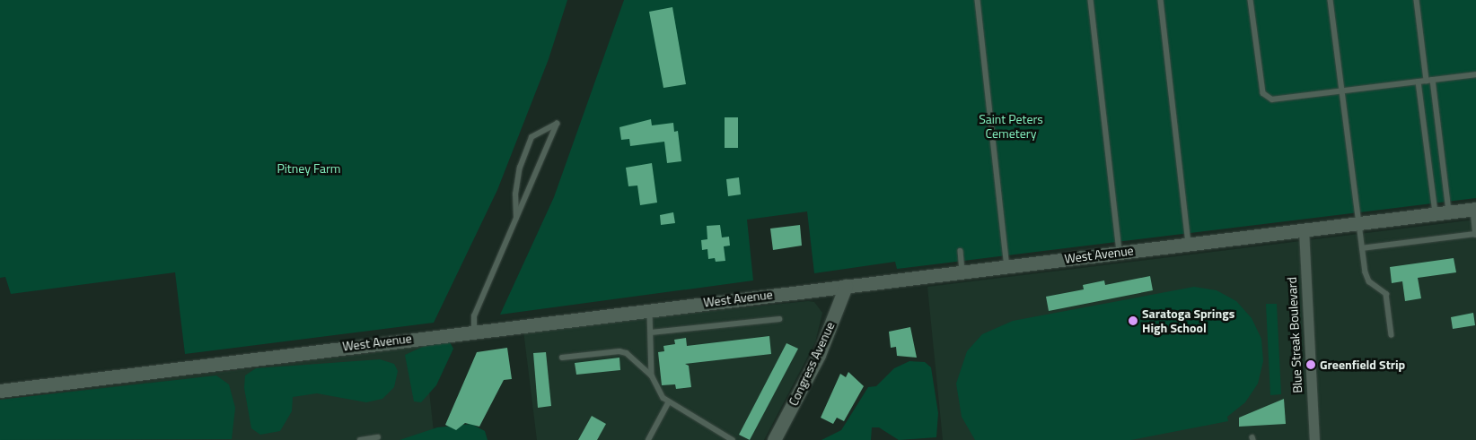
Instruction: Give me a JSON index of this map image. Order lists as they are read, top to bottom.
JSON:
{
  "streets": {
    "street": ["West Avenue", "Blue Streak Boulevard", "Congress Avenue"]
  },
  "crossings": [
    ["West Avenue", "Blue Streak Boulevard"],
    ["West Avenue", "Congress Avenue"]
  ],
  "parks": ["Saint Peters Cemetery", "Pitney Farm"],
  "places": ["Saratoga Springs High School", "Greenfield Strip"]
}
